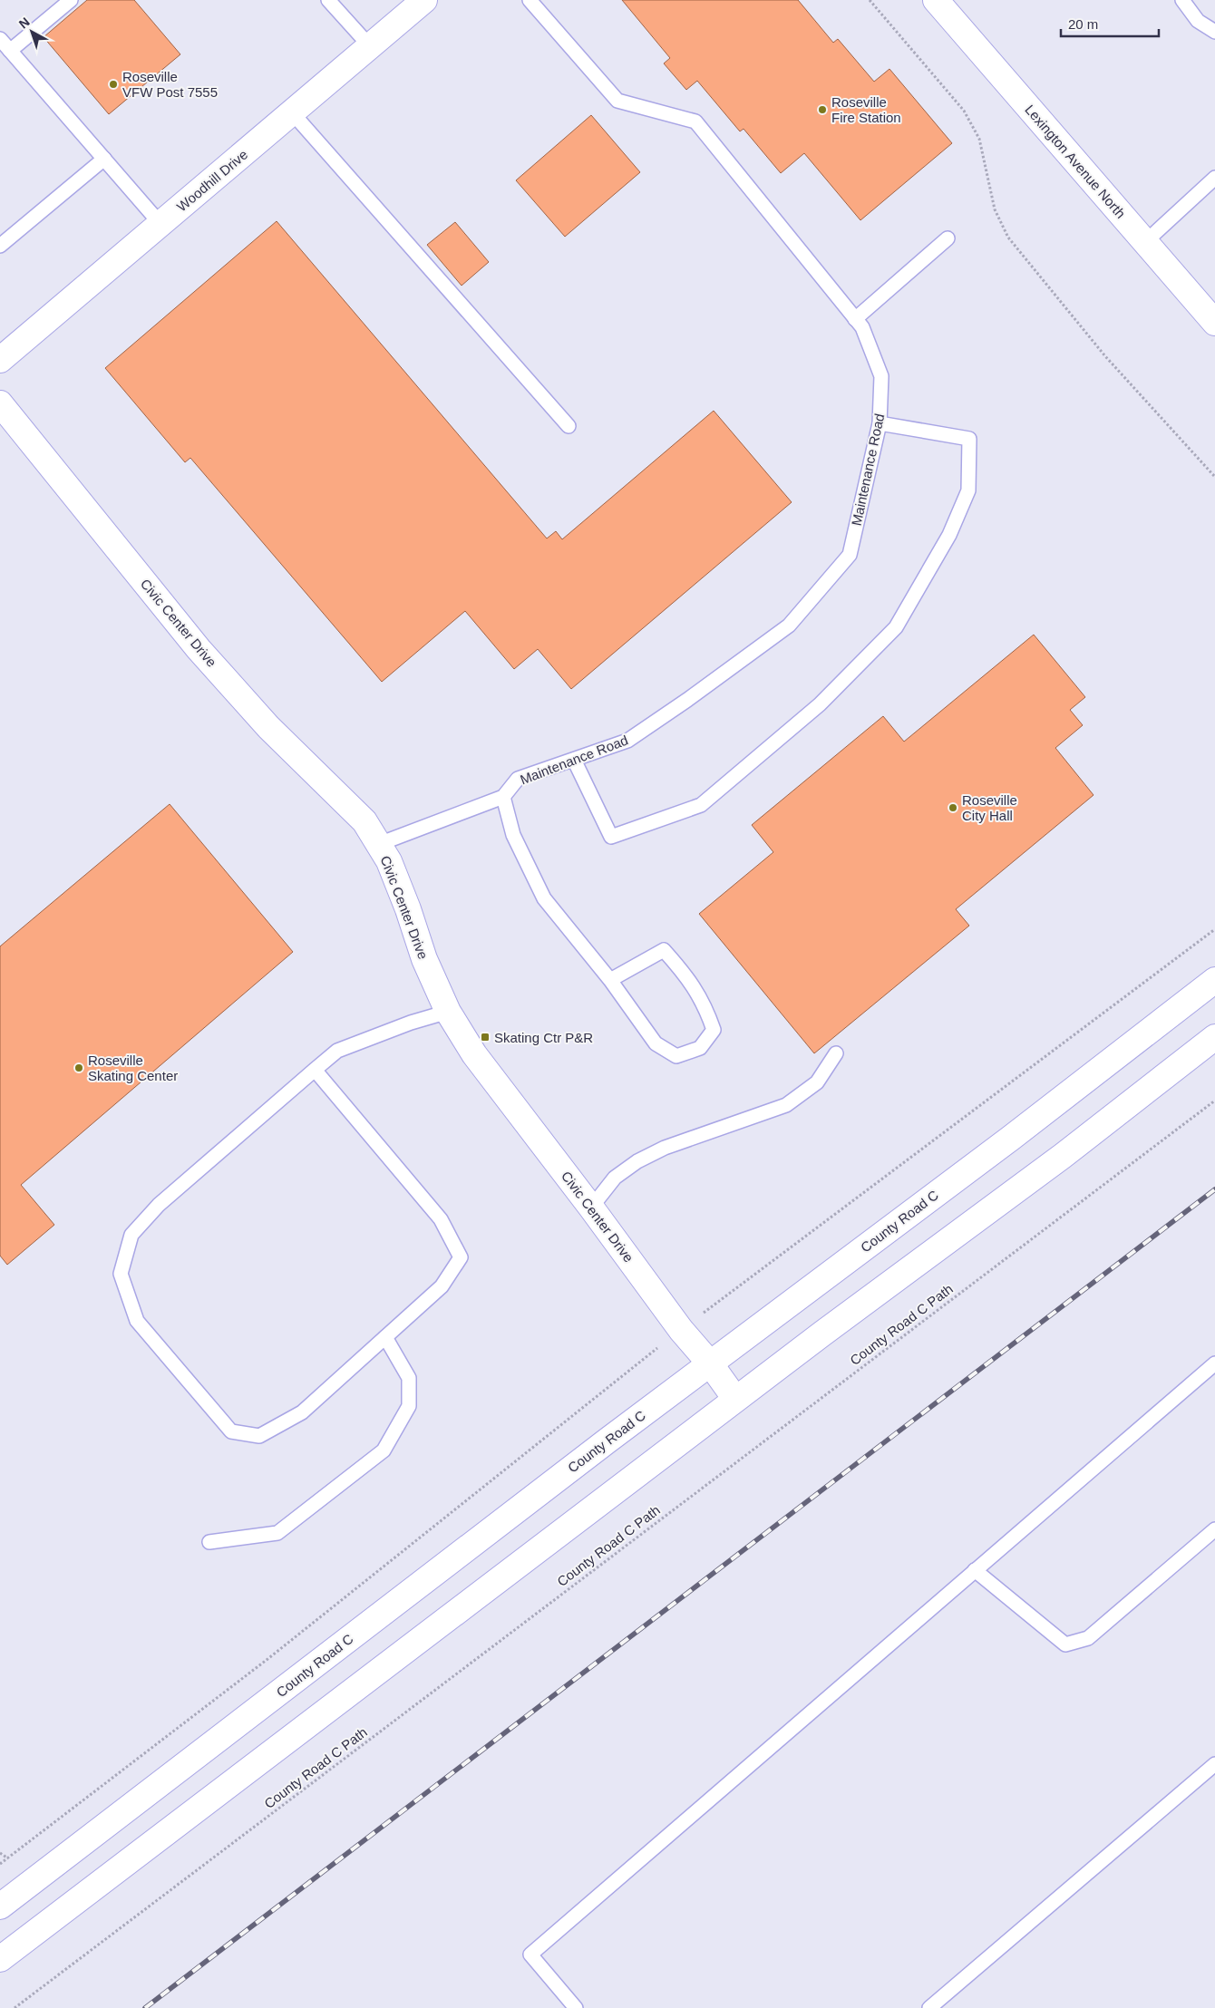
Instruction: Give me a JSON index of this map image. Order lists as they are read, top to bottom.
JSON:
{
  "streets": {
    "main road": [
      "Lexington Avenue North",
      "Woodhill Drive",
      "Civic Center Drive",
      "County Road C"
    ],
    "lane": ["Maintenance Road"],
    "path": ["County Road C Path"]
  },
  "crossings": [
    ["Civic Center Drive", "County Road C"]
  ],
  "places": {
    "other": [
      "Roseville VFW Post 7555",
      "Roseville Fire Station",
      "Roseville City Hall",
      "Roseville Skating Center"
    ],
    "transit": ["Skating Ctr P&R"]
  },
  "scale_bar": "20 m",
  "north": "top left"
}
